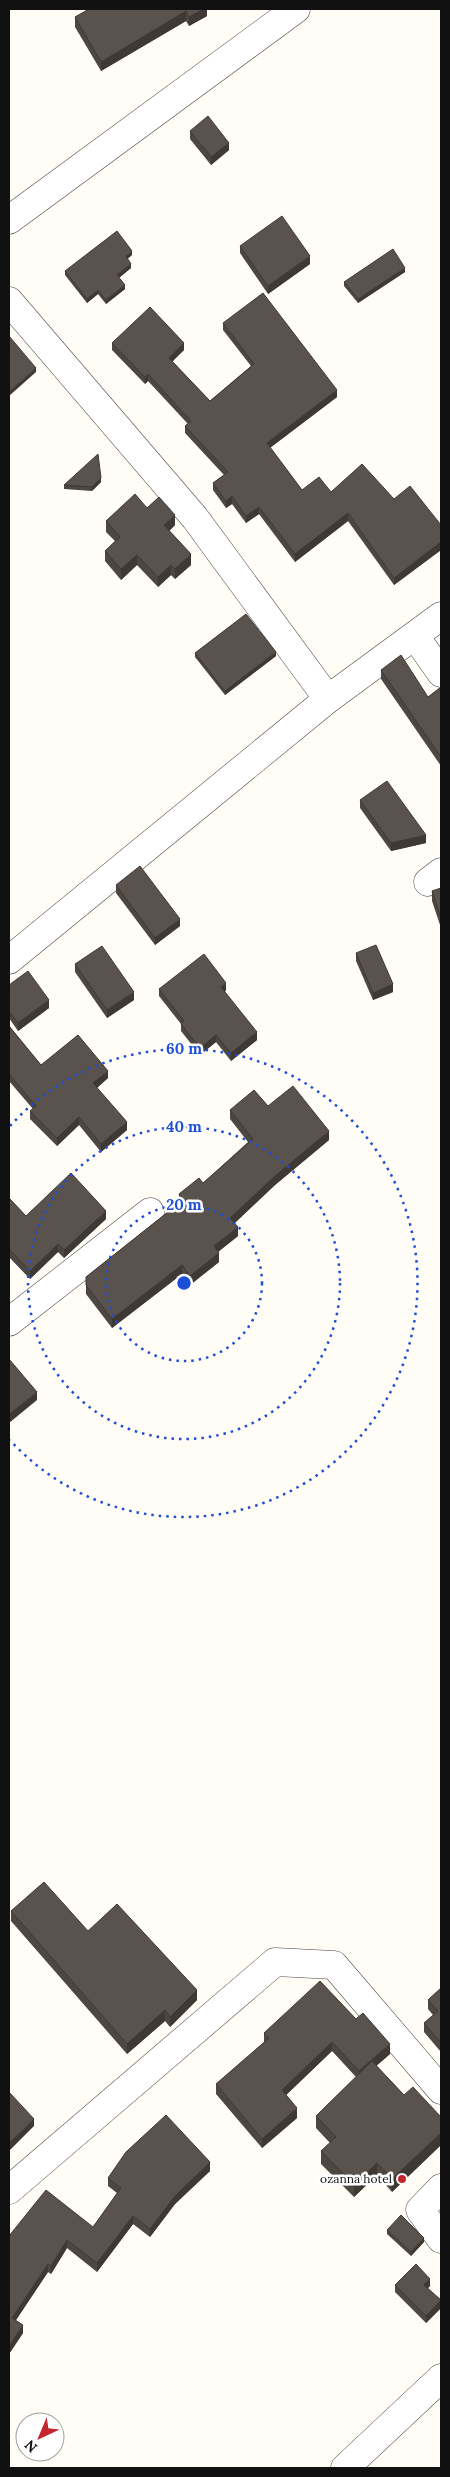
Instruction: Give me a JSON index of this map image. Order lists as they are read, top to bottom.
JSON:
{
  "places": ["ozanna hotel"],
  "north": "bottom left",
  "rings": ["60 m", "40 m", "20 m"]
}
